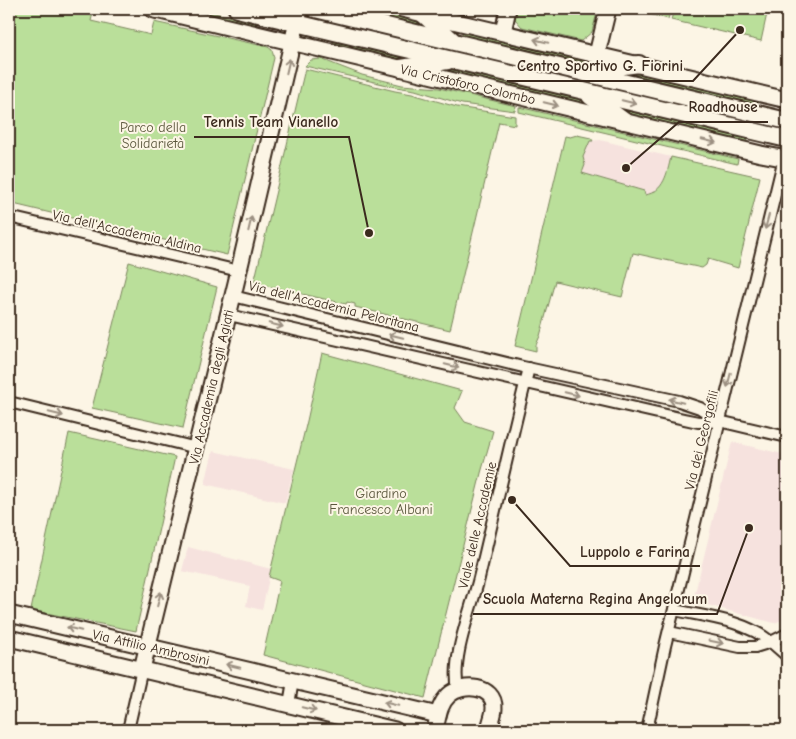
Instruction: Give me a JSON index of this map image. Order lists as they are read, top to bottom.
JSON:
{
  "streets": {
    "main road": ["Via Cristoforo Colombo"],
    "street": [
      "Via dell'Accademia Aldina",
      "Via dell'Accademia Peloritana",
      "Via Accademia degli Agiati",
      "Via dei Georgofili",
      "Viale delle Accademie",
      "Via Attilio Ambrosini"
    ]
  },
  "crossings": [
    ["Via Cristoforo Colombo", "Via Accademia degli Agiati"],
    ["Via Cristoforo Colombo", "Via dei Georgofili"],
    ["Via dell'Accademia Aldina", "Via Accademia degli Agiati"],
    ["Via dell'Accademia Peloritana", "Via Accademia degli Agiati"],
    ["Via dell'Accademia Peloritana", "Via dei Georgofili"],
    ["Via dell'Accademia Peloritana", "Viale delle Accademie"],
    ["Via Accademia degli Agiati", "Via Attilio Ambrosini"]
  ],
  "one_way": ["Via Accademia degli Agiati", "Via dei Georgofili"],
  "parks": ["Parco della Solidarietà", "Giardino Francesco Albani"],
  "places": [
    "Centro Sportivo G. Fiorini",
    "Roadhouse",
    "Tennis Team Vianello",
    "Luppolo e Farina",
    "Scuola Materna Regina Angelorum"
  ]
}
